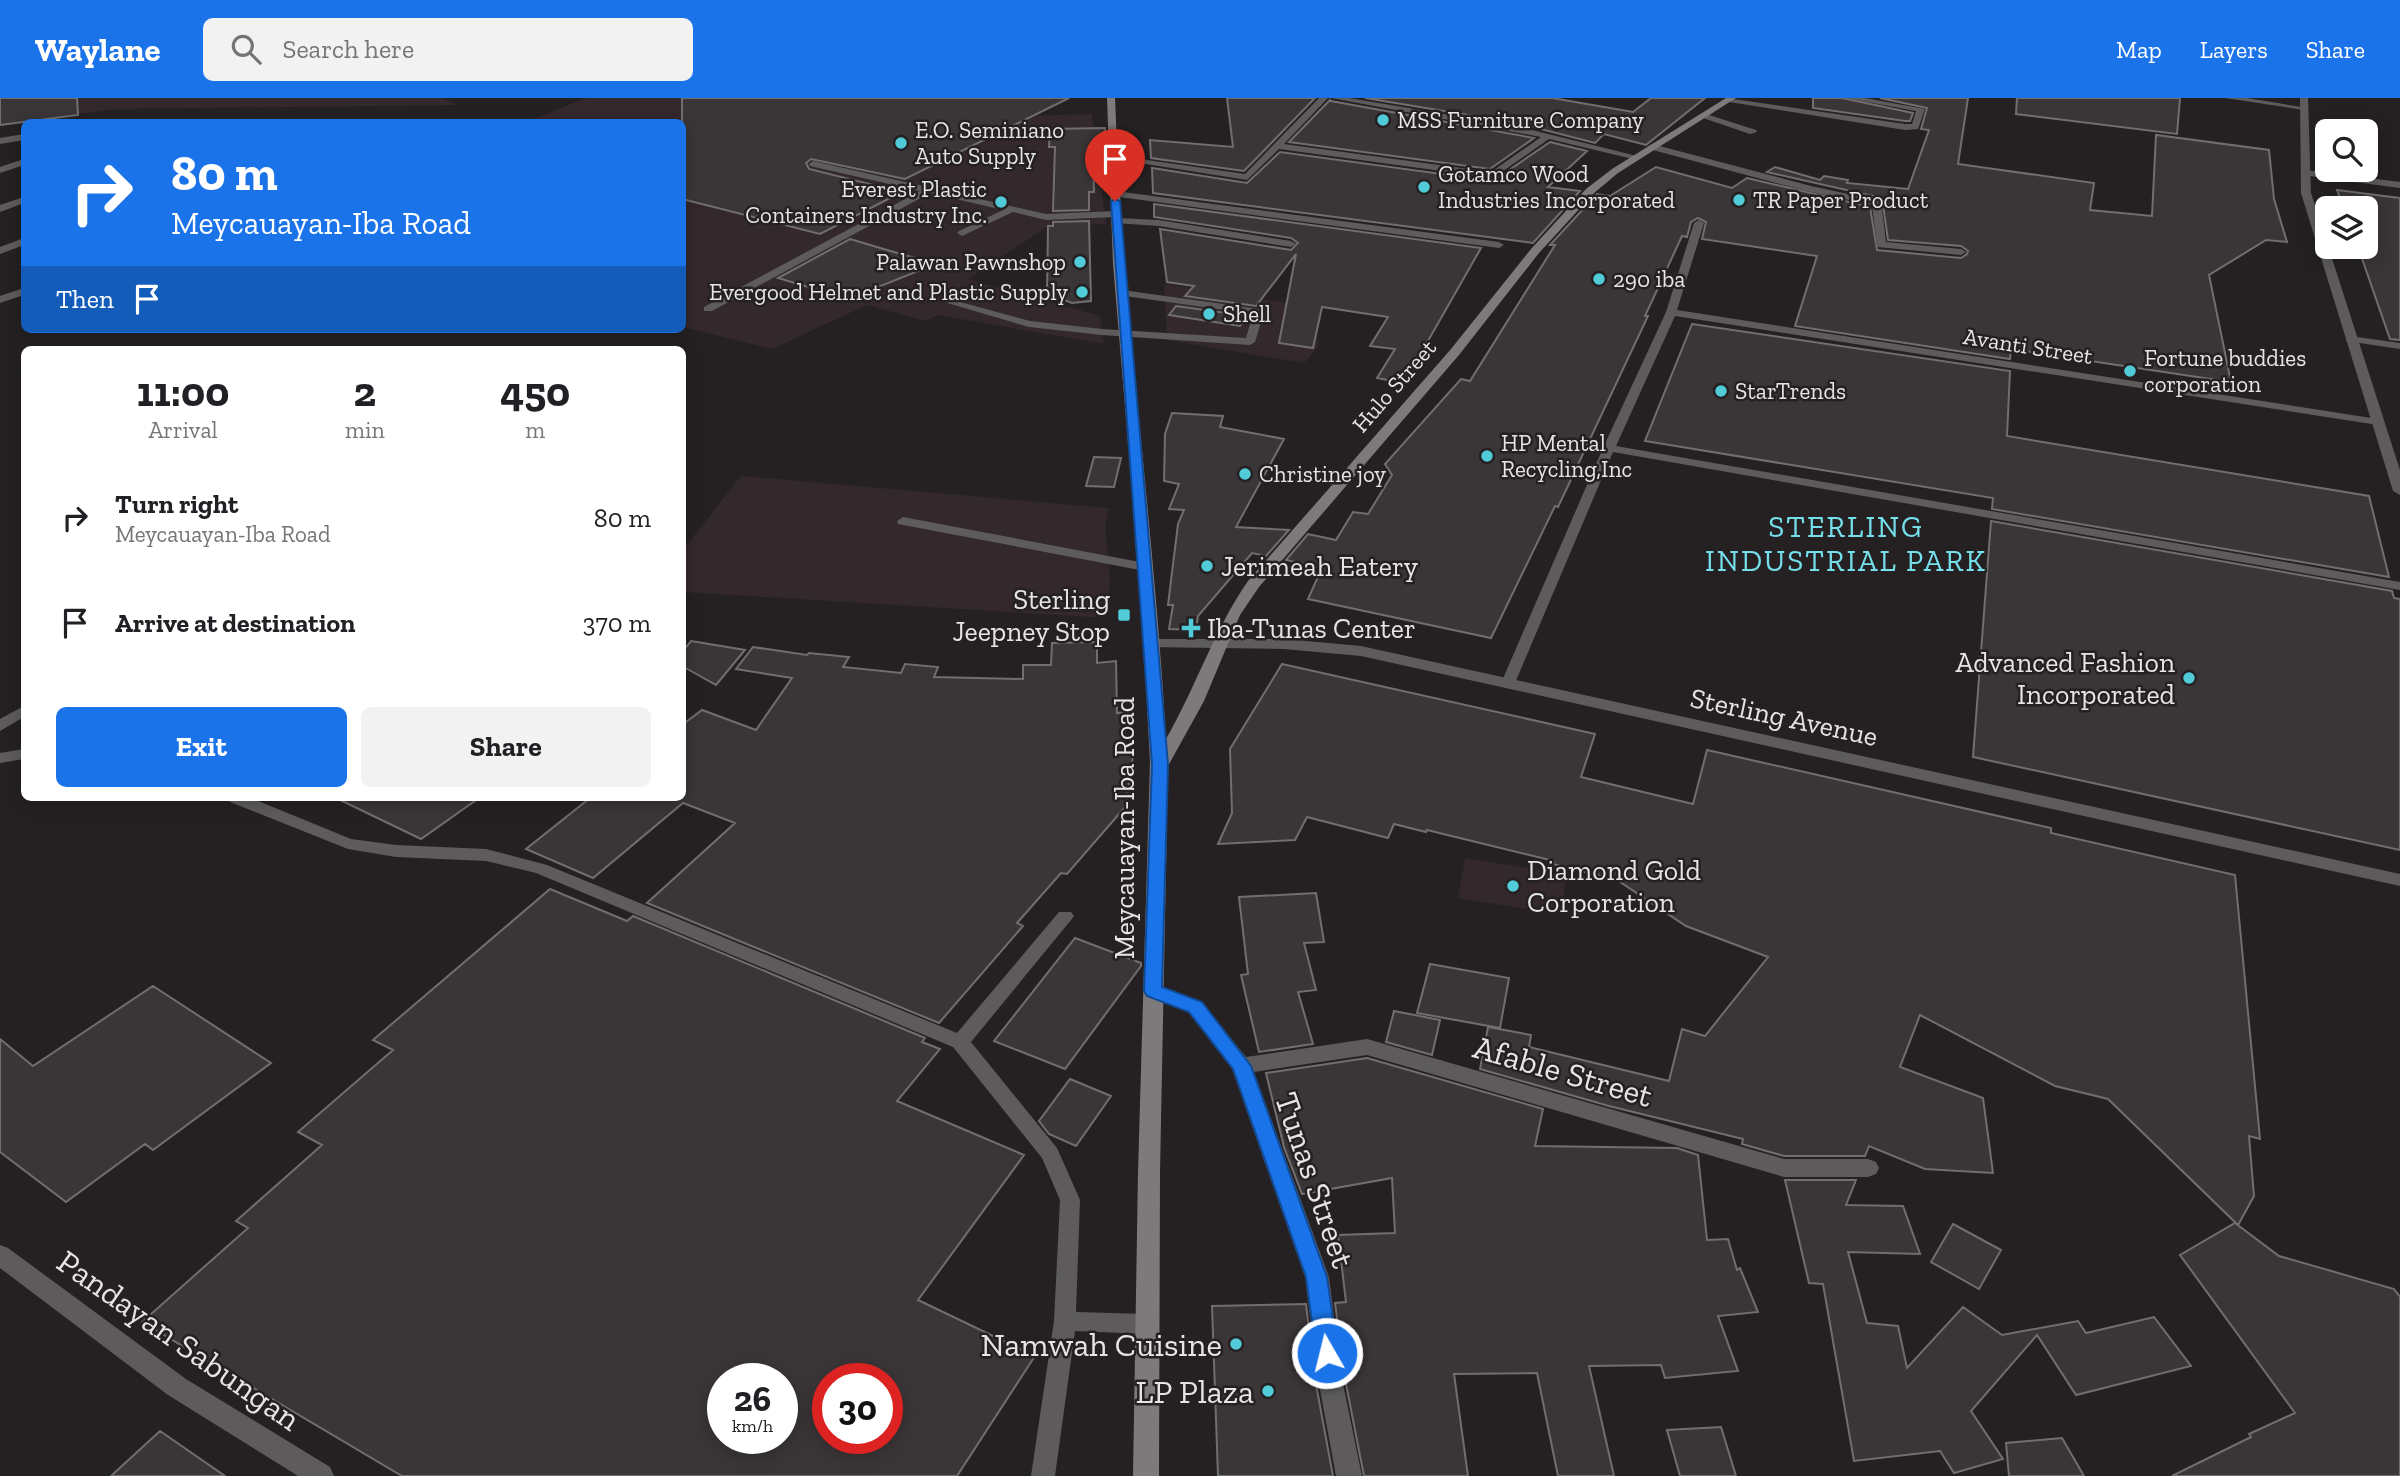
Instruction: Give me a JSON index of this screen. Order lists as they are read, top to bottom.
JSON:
{
  "streets": {
    "main road": ["Hulo Street", "Meycauayan-Iba Road"],
    "street": [
      "Sterling Avenue",
      "Afable Street",
      "Tunas Street",
      "Pandayan Sabungan"
    ],
    "lane": ["Avanti Street"]
  },
  "crossings": [
    ["Hulo Street", "Sterling Avenue"],
    ["Hulo Street", "Meycauayan-Iba Road"],
    ["Sterling Avenue", "Meycauayan-Iba Road"],
    ["Meycauayan-Iba Road", "Tunas Street"],
    ["Afable Street", "Tunas Street"]
  ],
  "districts": ["STERLING INDUSTRIAL PARK"],
  "places": {
    "other": [
      "MSS Furniture Company",
      "E.O. Seminiano Auto Supply",
      "Gotamco Wood Industries Incorporated",
      "TR Paper Product",
      "Everest Plastic Containers Industry Inc.",
      "Palawan Pawnshop",
      "290 iba",
      "Evergood Helmet and Plastic Supply",
      "Shell",
      "Fortune buddies corporation",
      "StarTrends",
      "HP Mental Recycling,Inc",
      "Christine joy",
      "Jerimeah Eatery",
      "Advanced Fashion Incorporated",
      "Diamond Gold Corporation",
      "Namwah Cuisine",
      "LP Plaza"
    ],
    "transit": ["Sterling Jeepney Stop"],
    "health": ["Iba-Tunas Center"]
  },
  "page": {
    "header": "Waylane",
    "search": "Search here",
    "nav": ["Map", "Layers", "Share"],
    "turn": ["80 m", "Meycauayan-Iba Road"],
    "then": "Then",
    "eta": [
      "11:00",
      "Arrival",
      "2",
      "min",
      "450",
      "m"
    ],
    "list": [
      {
        "name": "Turn right",
        "note": "Meycauayan-Iba Road",
        "value": "80 m"
      },
      {
        "name": "Arrive at destination",
        "value": "370 m"
      }
    ],
    "buttons": ["Exit", "Share"],
    "speed": "26 km/h",
    "limit": "30"
  }
}
